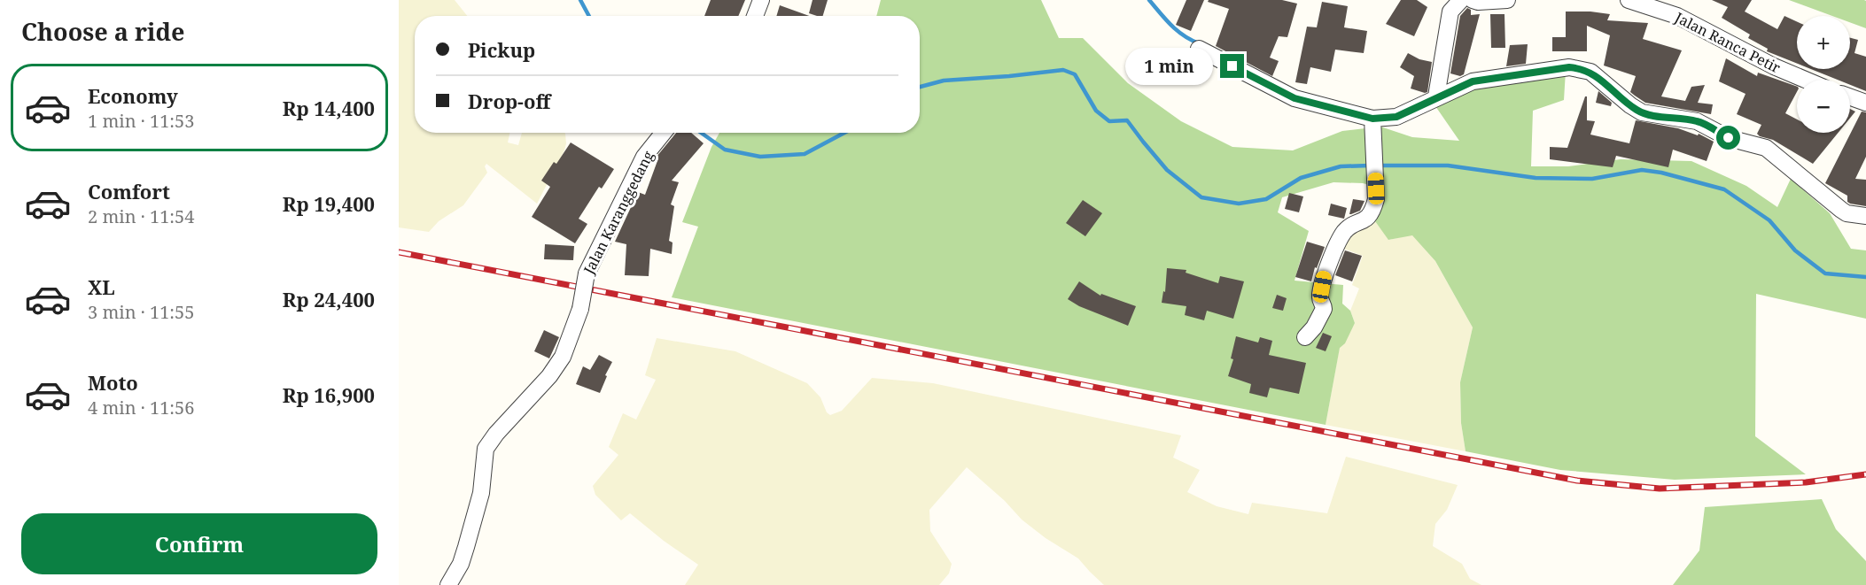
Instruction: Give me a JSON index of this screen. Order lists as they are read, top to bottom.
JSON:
{
  "streets": {
    "street": ["Jalan Ranca Petir", "Jalan Karanggedang"]
  },
  "page": {
    "heading": "Choose a ride",
    "map_buttons": ["+", "−"],
    "banner": ["Pickup", "Drop-off"],
    "bubble": "1 min",
    "list": [
      {
        "name": "Economy",
        "note": "1 min · 11:53",
        "value": "Rp 14,400"
      },
      {
        "name": "Comfort",
        "note": "2 min · 11:54",
        "value": "Rp 19,400"
      },
      {
        "name": "XL",
        "note": "3 min · 11:55",
        "value": "Rp 24,400"
      },
      {
        "name": "Moto",
        "note": "4 min · 11:56",
        "value": "Rp 16,900"
      }
    ],
    "buttons": "Confirm"
  }
}
